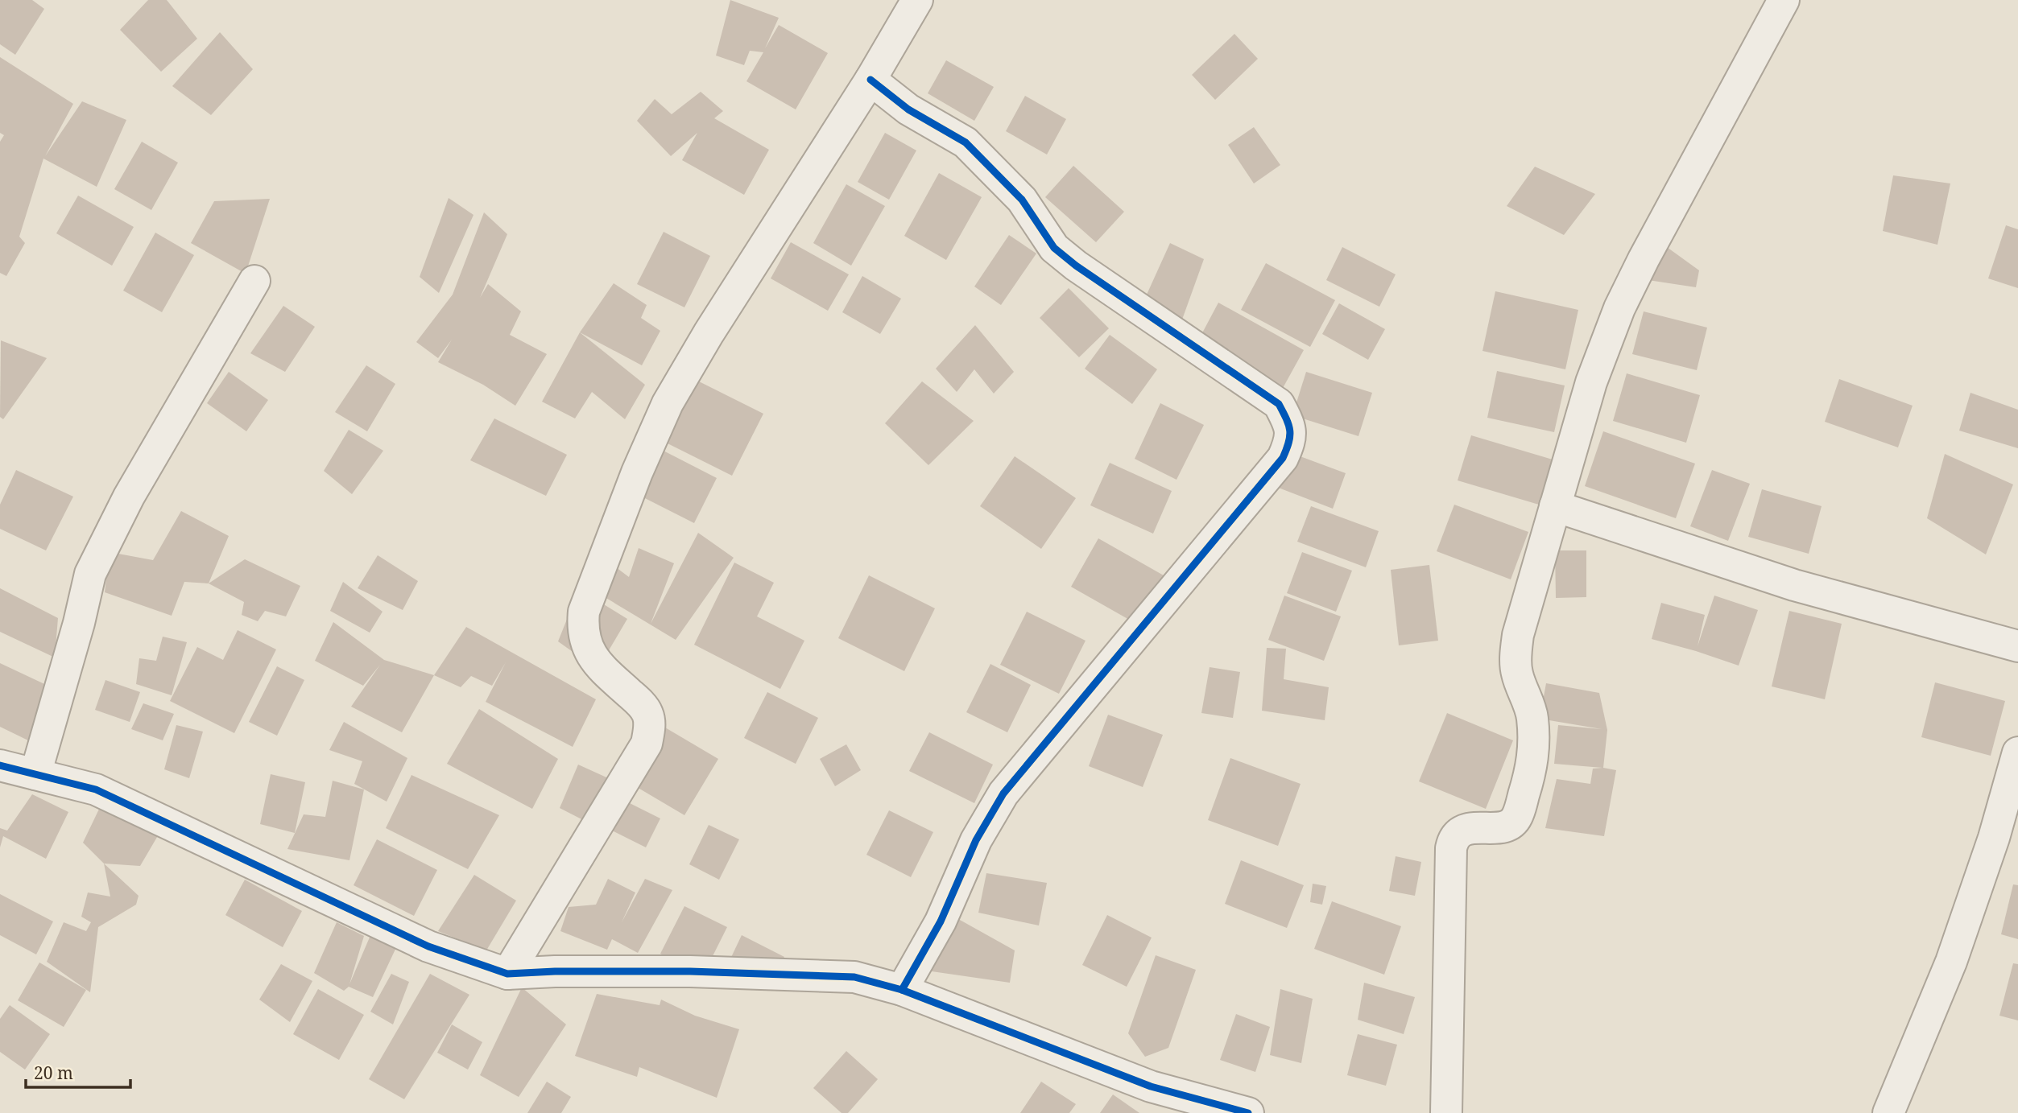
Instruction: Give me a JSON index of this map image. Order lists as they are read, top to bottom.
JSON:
{
  "scale_bar": "20 m"
}
